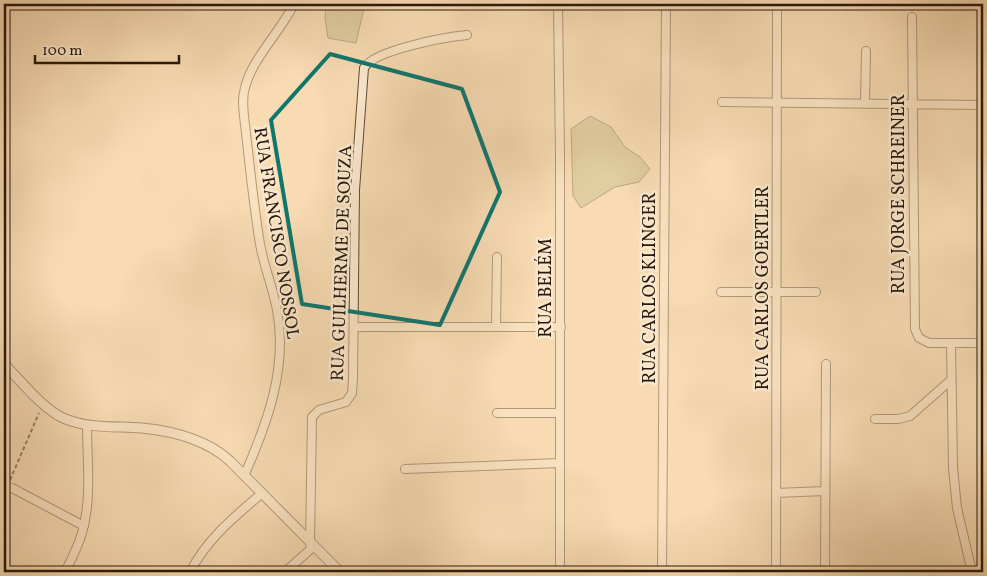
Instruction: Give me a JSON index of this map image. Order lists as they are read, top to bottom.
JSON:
{
  "streets": {
    "street": [
      "RUA JORGE SCHREINER",
      "RUA FRANCISCO NOSSOL",
      "RUA GUILHERME DE SOUZA",
      "RUA BELÉM",
      "RUA CARLOS KLINGER",
      "RUA CARLOS GOERTLER"
    ]
  },
  "scale_bar": "100 m"
}
